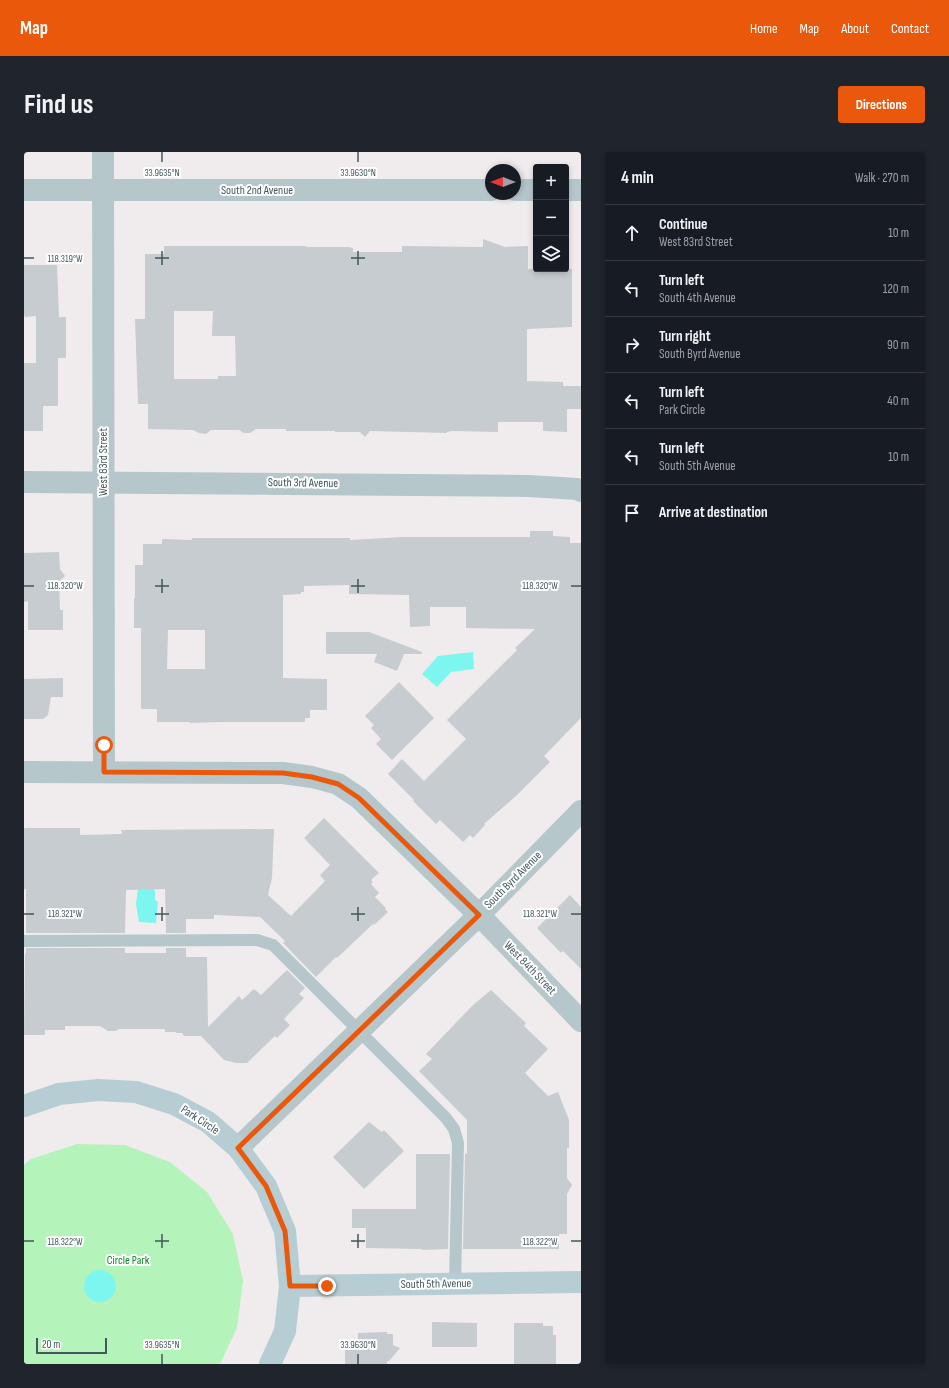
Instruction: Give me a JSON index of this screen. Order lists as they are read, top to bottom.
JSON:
{
  "streets": {
    "street": [
      "South 2nd Avenue",
      "West 83rd Street",
      "South 3rd Avenue",
      "South Byrd Avenue",
      "West 84th Street",
      "Park Circle",
      "South 5th Avenue"
    ]
  },
  "crossings": [
    ["South 2nd Avenue", "West 83rd Street"],
    ["West 83rd Street", "South 3rd Avenue"],
    ["West 83rd Street", "West 84th Street"],
    ["South Byrd Avenue", "West 84th Street"],
    ["South Byrd Avenue", "Park Circle"],
    ["Park Circle", "South 5th Avenue"]
  ],
  "parks": ["Circle Park"],
  "scale_bar": "20 m",
  "north": "left",
  "page": {
    "header": "Map",
    "nav": [
      "Home",
      "Map",
      "About",
      "Contact"
    ],
    "buttons": "Directions",
    "title": "Find us",
    "heading": ["4 min", "Walk · 270 m"],
    "map_buttons": ["+", "−"],
    "list": [
      ["Continue", "West 83rd Street", "10 m"],
      ["Turn left", "South 4th Avenue", "120 m"],
      ["Turn right", "South Byrd Avenue", "90 m"],
      ["Turn left", "Park Circle", "40 m"],
      ["Turn left", "South 5th Avenue", "10 m"],
      "Arrive at destination"
    ],
    "scale": "20 m"
  },
  "coordinates": [
    "33.9635°N",
    "33.9630°N",
    "118.319°W",
    "118.320°W",
    "118.321°W",
    "118.322°W"
  ]
}
